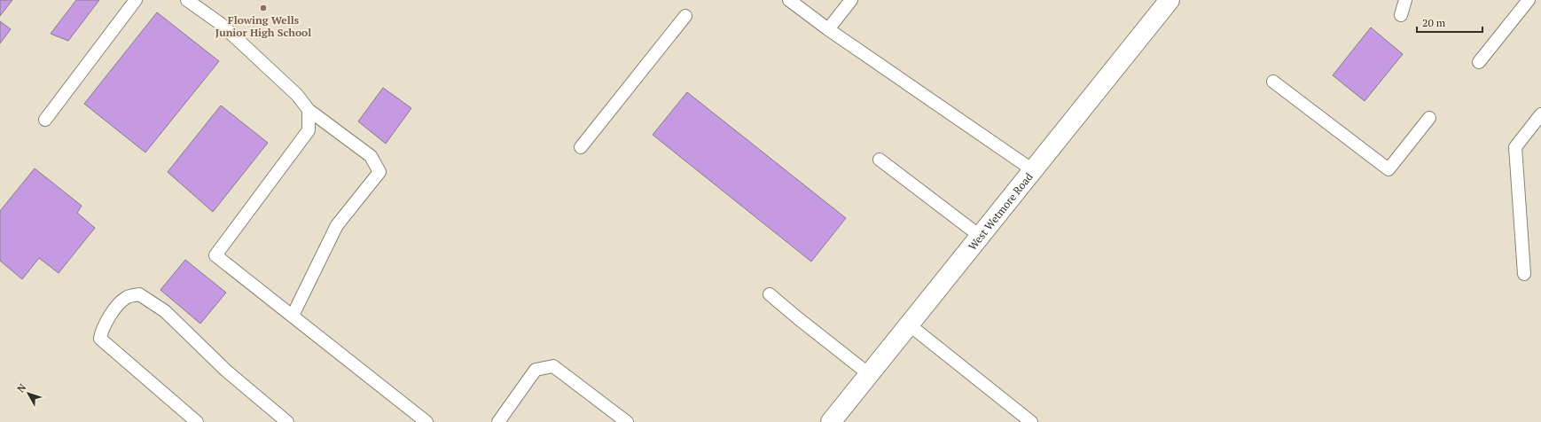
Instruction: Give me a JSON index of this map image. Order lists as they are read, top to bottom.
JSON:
{
  "streets": {
    "street": ["West Wetmore Road"]
  },
  "places": ["Flowing Wells Junior High School"],
  "scale_bar": "20 m",
  "north": "top left"
}
